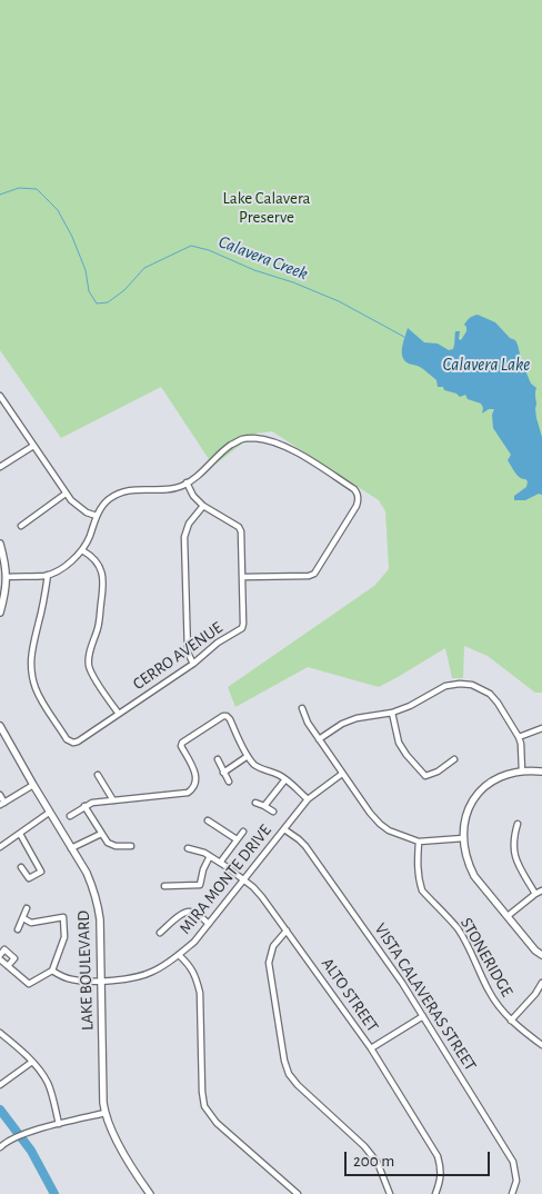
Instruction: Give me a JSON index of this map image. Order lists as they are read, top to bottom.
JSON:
{
  "streets": {
    "main road": ["LAKE BOULEVARD"],
    "street": [
      "CERRO AVENUE",
      "MIRA MONTE DRIVE",
      "STONERIDGE",
      "ALTO STREET",
      "VISTA CALAVERAS STREET"
    ]
  },
  "crossings": [
    ["MIRA MONTE DRIVE", "LAKE BOULEVARD"],
    ["MIRA MONTE DRIVE", "ALTO STREET"],
    ["MIRA MONTE DRIVE", "VISTA CALAVERAS STREET"]
  ],
  "water": ["Calavera Creek", "Calavera Lake"],
  "parks": ["Lake Calavera Preserve"],
  "scale_bar": "200 m"
}
